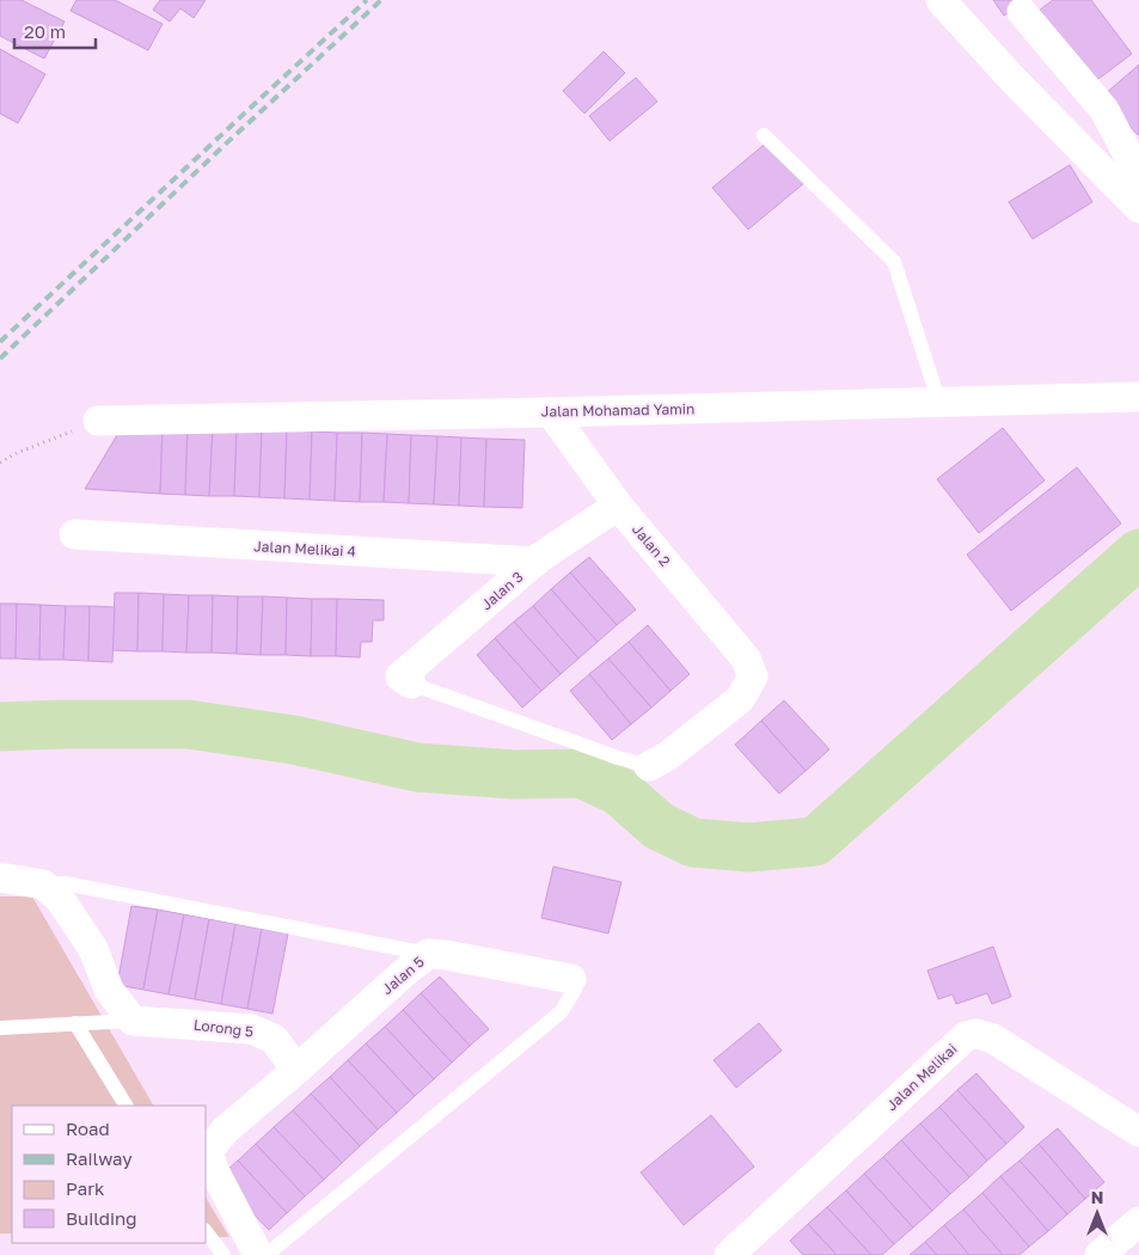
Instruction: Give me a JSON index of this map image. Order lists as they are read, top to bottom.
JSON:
{
  "streets": {
    "street": [
      "Jalan Mohamad Yamin",
      "Jalan 2",
      "Jalan Melikai 4",
      "Jalan 3",
      "Jalan 5",
      "Lorong 5",
      "Jalan Melikai"
    ]
  },
  "crossings": [
    ["Jalan Mohamad Yamin", "Jalan 2"],
    ["Jalan 2", "Jalan 3"],
    ["Jalan Melikai 4", "Jalan 3"],
    ["Jalan 5", "Lorong 5"]
  ],
  "legend": [
    "Road",
    "Railway",
    "Park",
    "Building"
  ],
  "scale_bar": "20 m",
  "north": "top"
}
